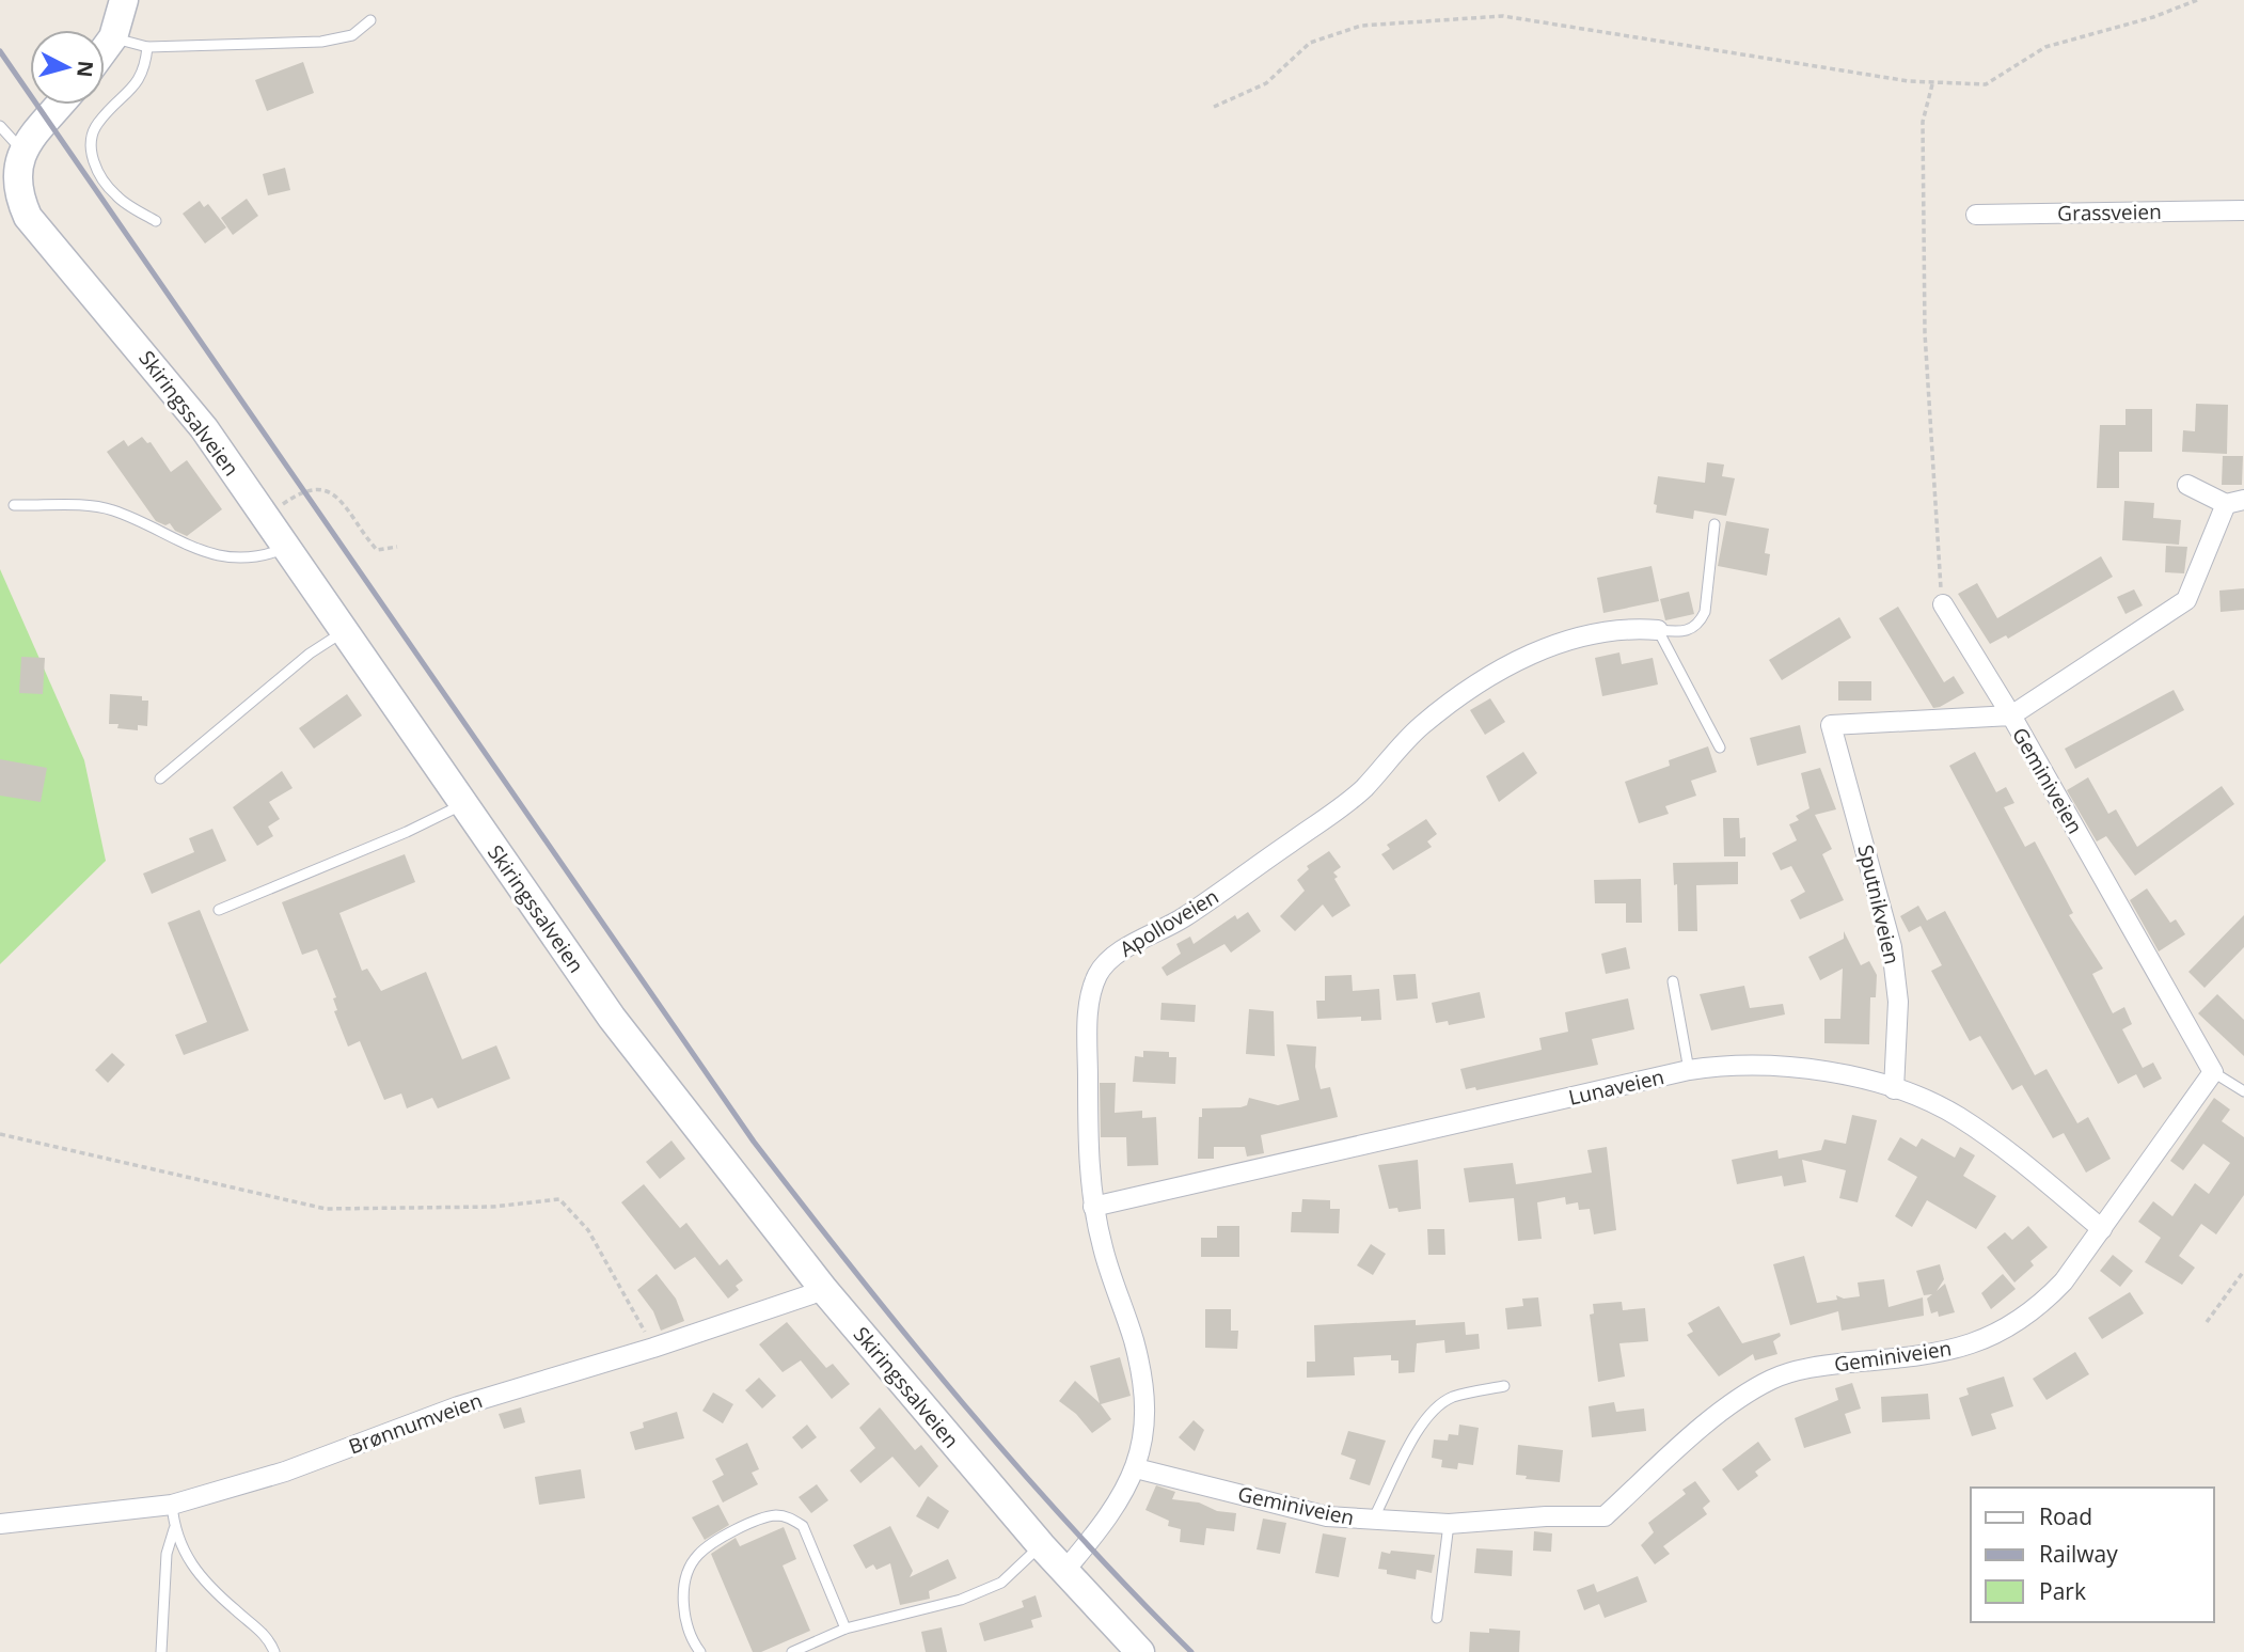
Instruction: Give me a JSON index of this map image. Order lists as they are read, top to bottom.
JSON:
{
  "streets": {
    "main road": ["Skiringssalveien"],
    "street": [
      "Grassveien",
      "Geminiveien",
      "Sputnikveien",
      "Apolloveien",
      "Lunaveien",
      "Brønnumveien"
    ]
  },
  "crossings": [
    ["Skiringssalveien", "Apolloveien"],
    ["Skiringssalveien", "Brønnumveien"],
    ["Geminiveien", "Sputnikveien"],
    ["Geminiveien", "Apolloveien"],
    ["Geminiveien", "Lunaveien"],
    ["Sputnikveien", "Lunaveien"],
    ["Apolloveien", "Lunaveien"]
  ],
  "legend": ["Road", "Railway", "Park"],
  "north": "right"
}
